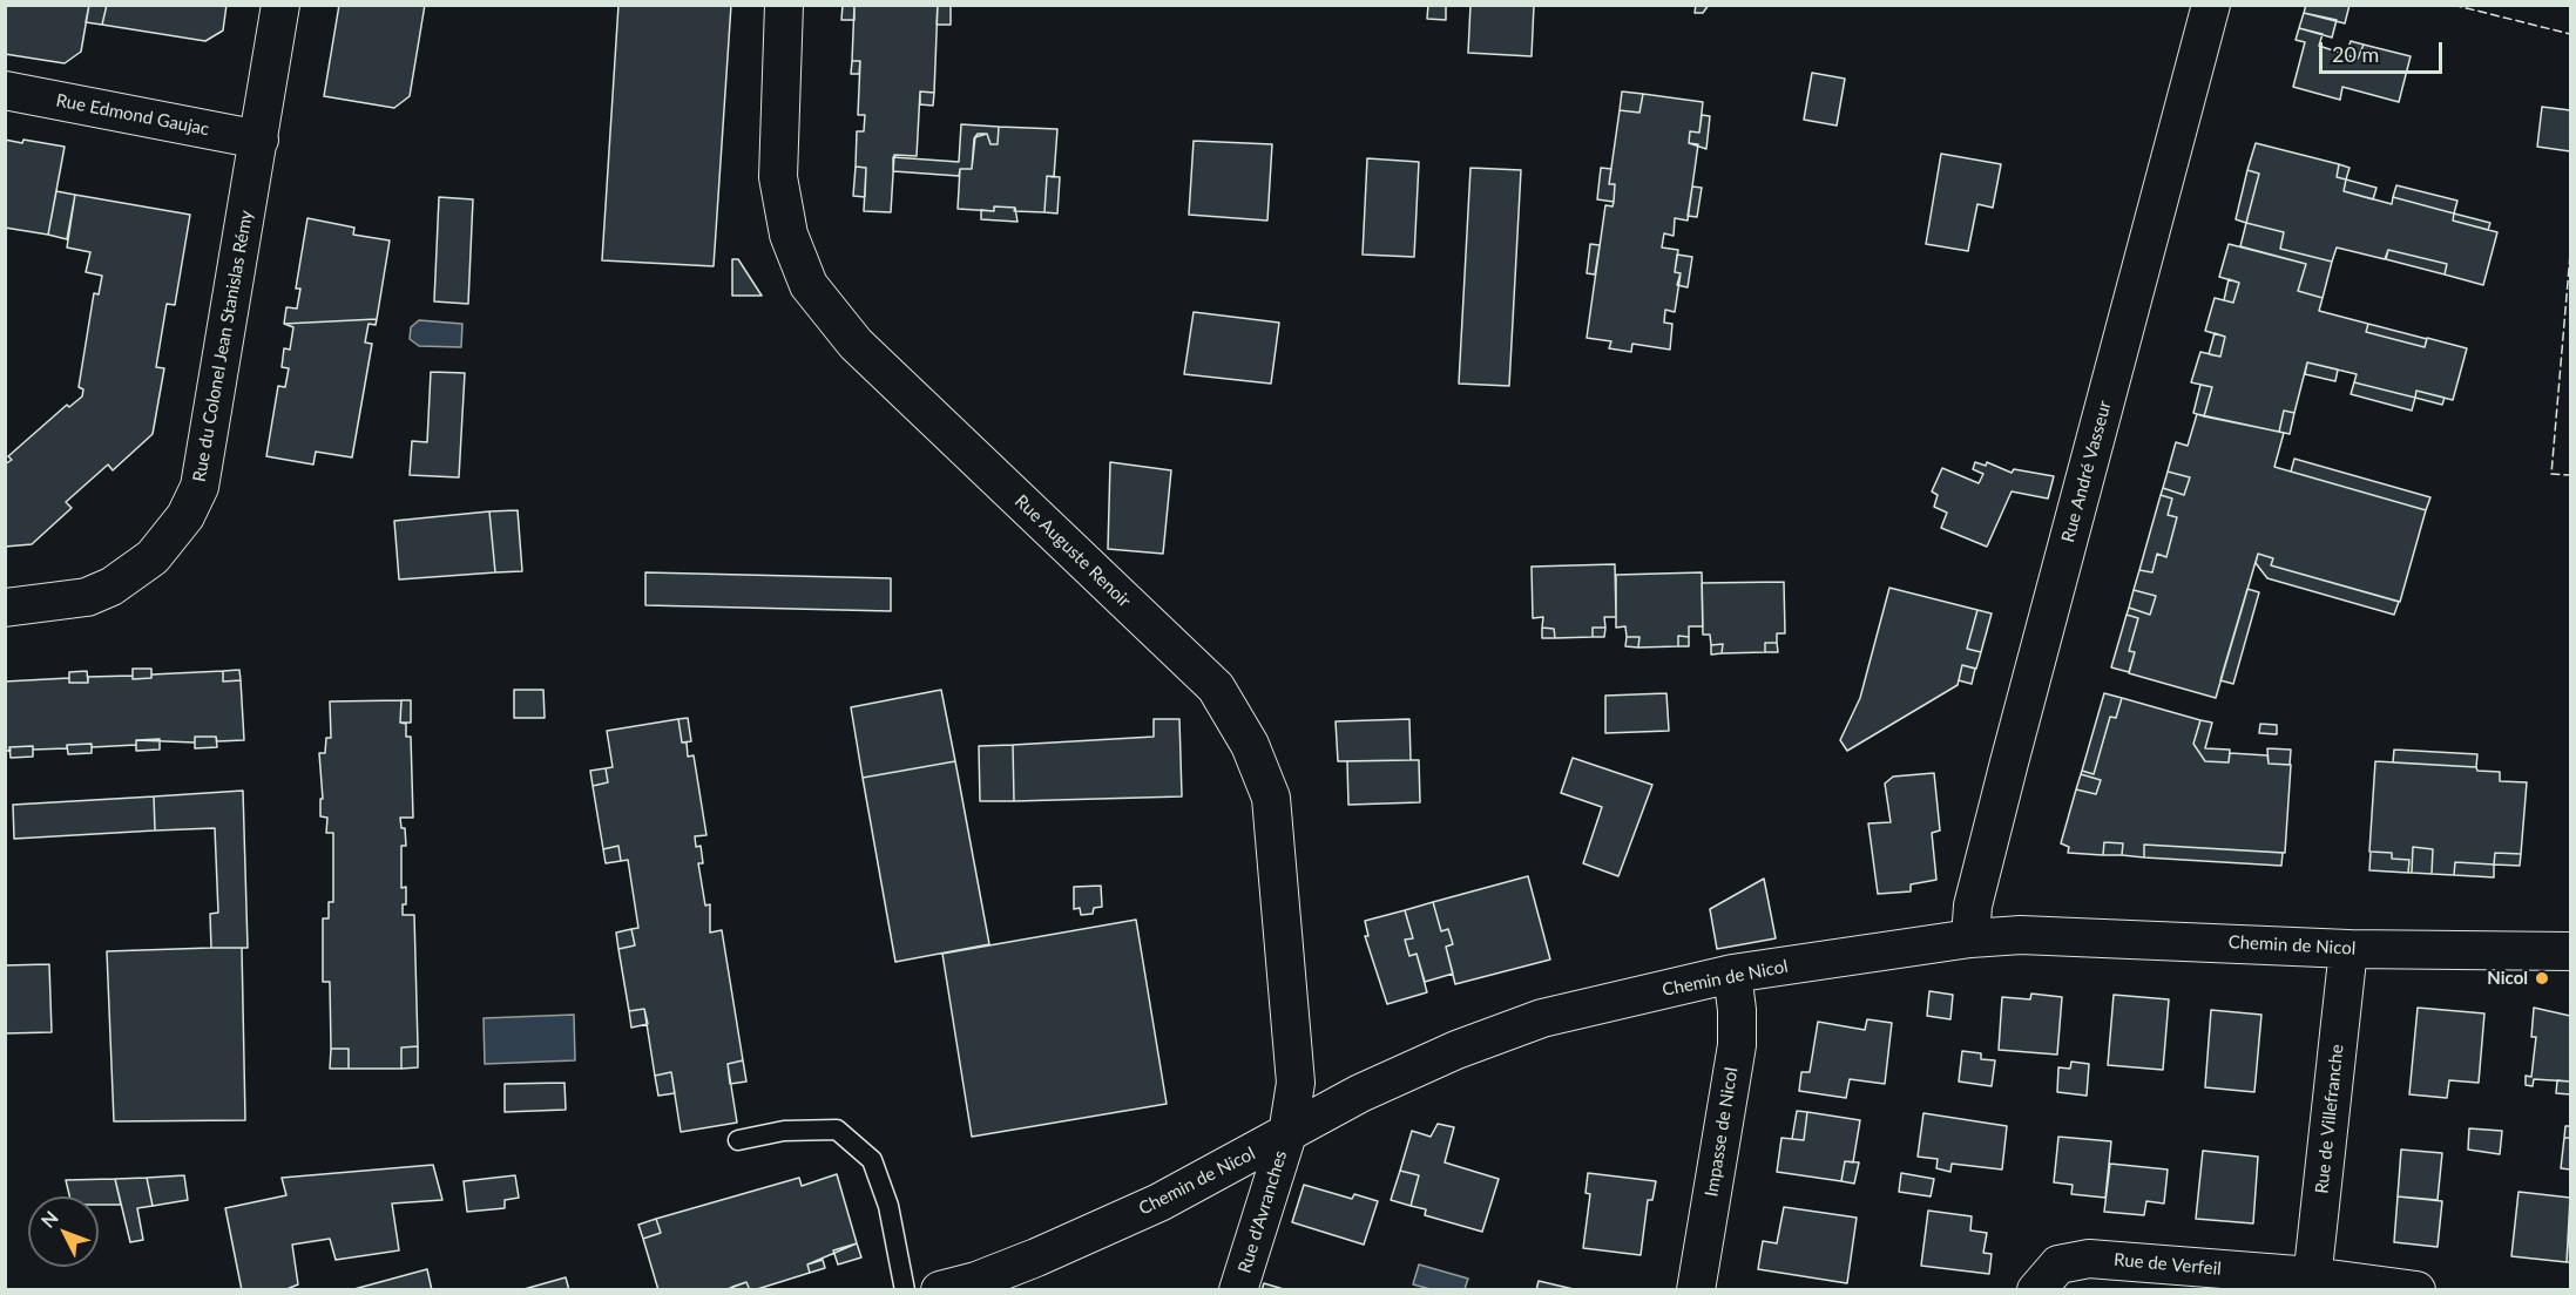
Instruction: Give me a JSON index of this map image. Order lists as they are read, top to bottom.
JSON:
{
  "streets": {
    "street": [
      "Rue Edmond Gaujac",
      "Rue du Colonel Jean Stanislas Rémy",
      "Rue André Vasseur",
      "Rue Auguste Renoir",
      "Chemin de Nicol",
      "Rue de Villefranche",
      "Impasse de Nicol",
      "Rue d'Avranches",
      "Rue de Verfeil"
    ]
  },
  "crossings": [
    ["Rue Edmond Gaujac", "Rue du Colonel Jean Stanislas Rémy"],
    ["Rue André Vasseur", "Chemin de Nicol"],
    ["Rue Auguste Renoir", "Chemin de Nicol"],
    ["Rue Auguste Renoir", "Rue d'Avranches"],
    ["Chemin de Nicol", "Rue de Villefranche"],
    ["Chemin de Nicol", "Impasse de Nicol"],
    ["Chemin de Nicol", "Rue d'Avranches"],
    ["Rue de Villefranche", "Rue de Verfeil"]
  ],
  "places": ["Nicol"],
  "scale_bar": "20 m",
  "north": "top left"
}
